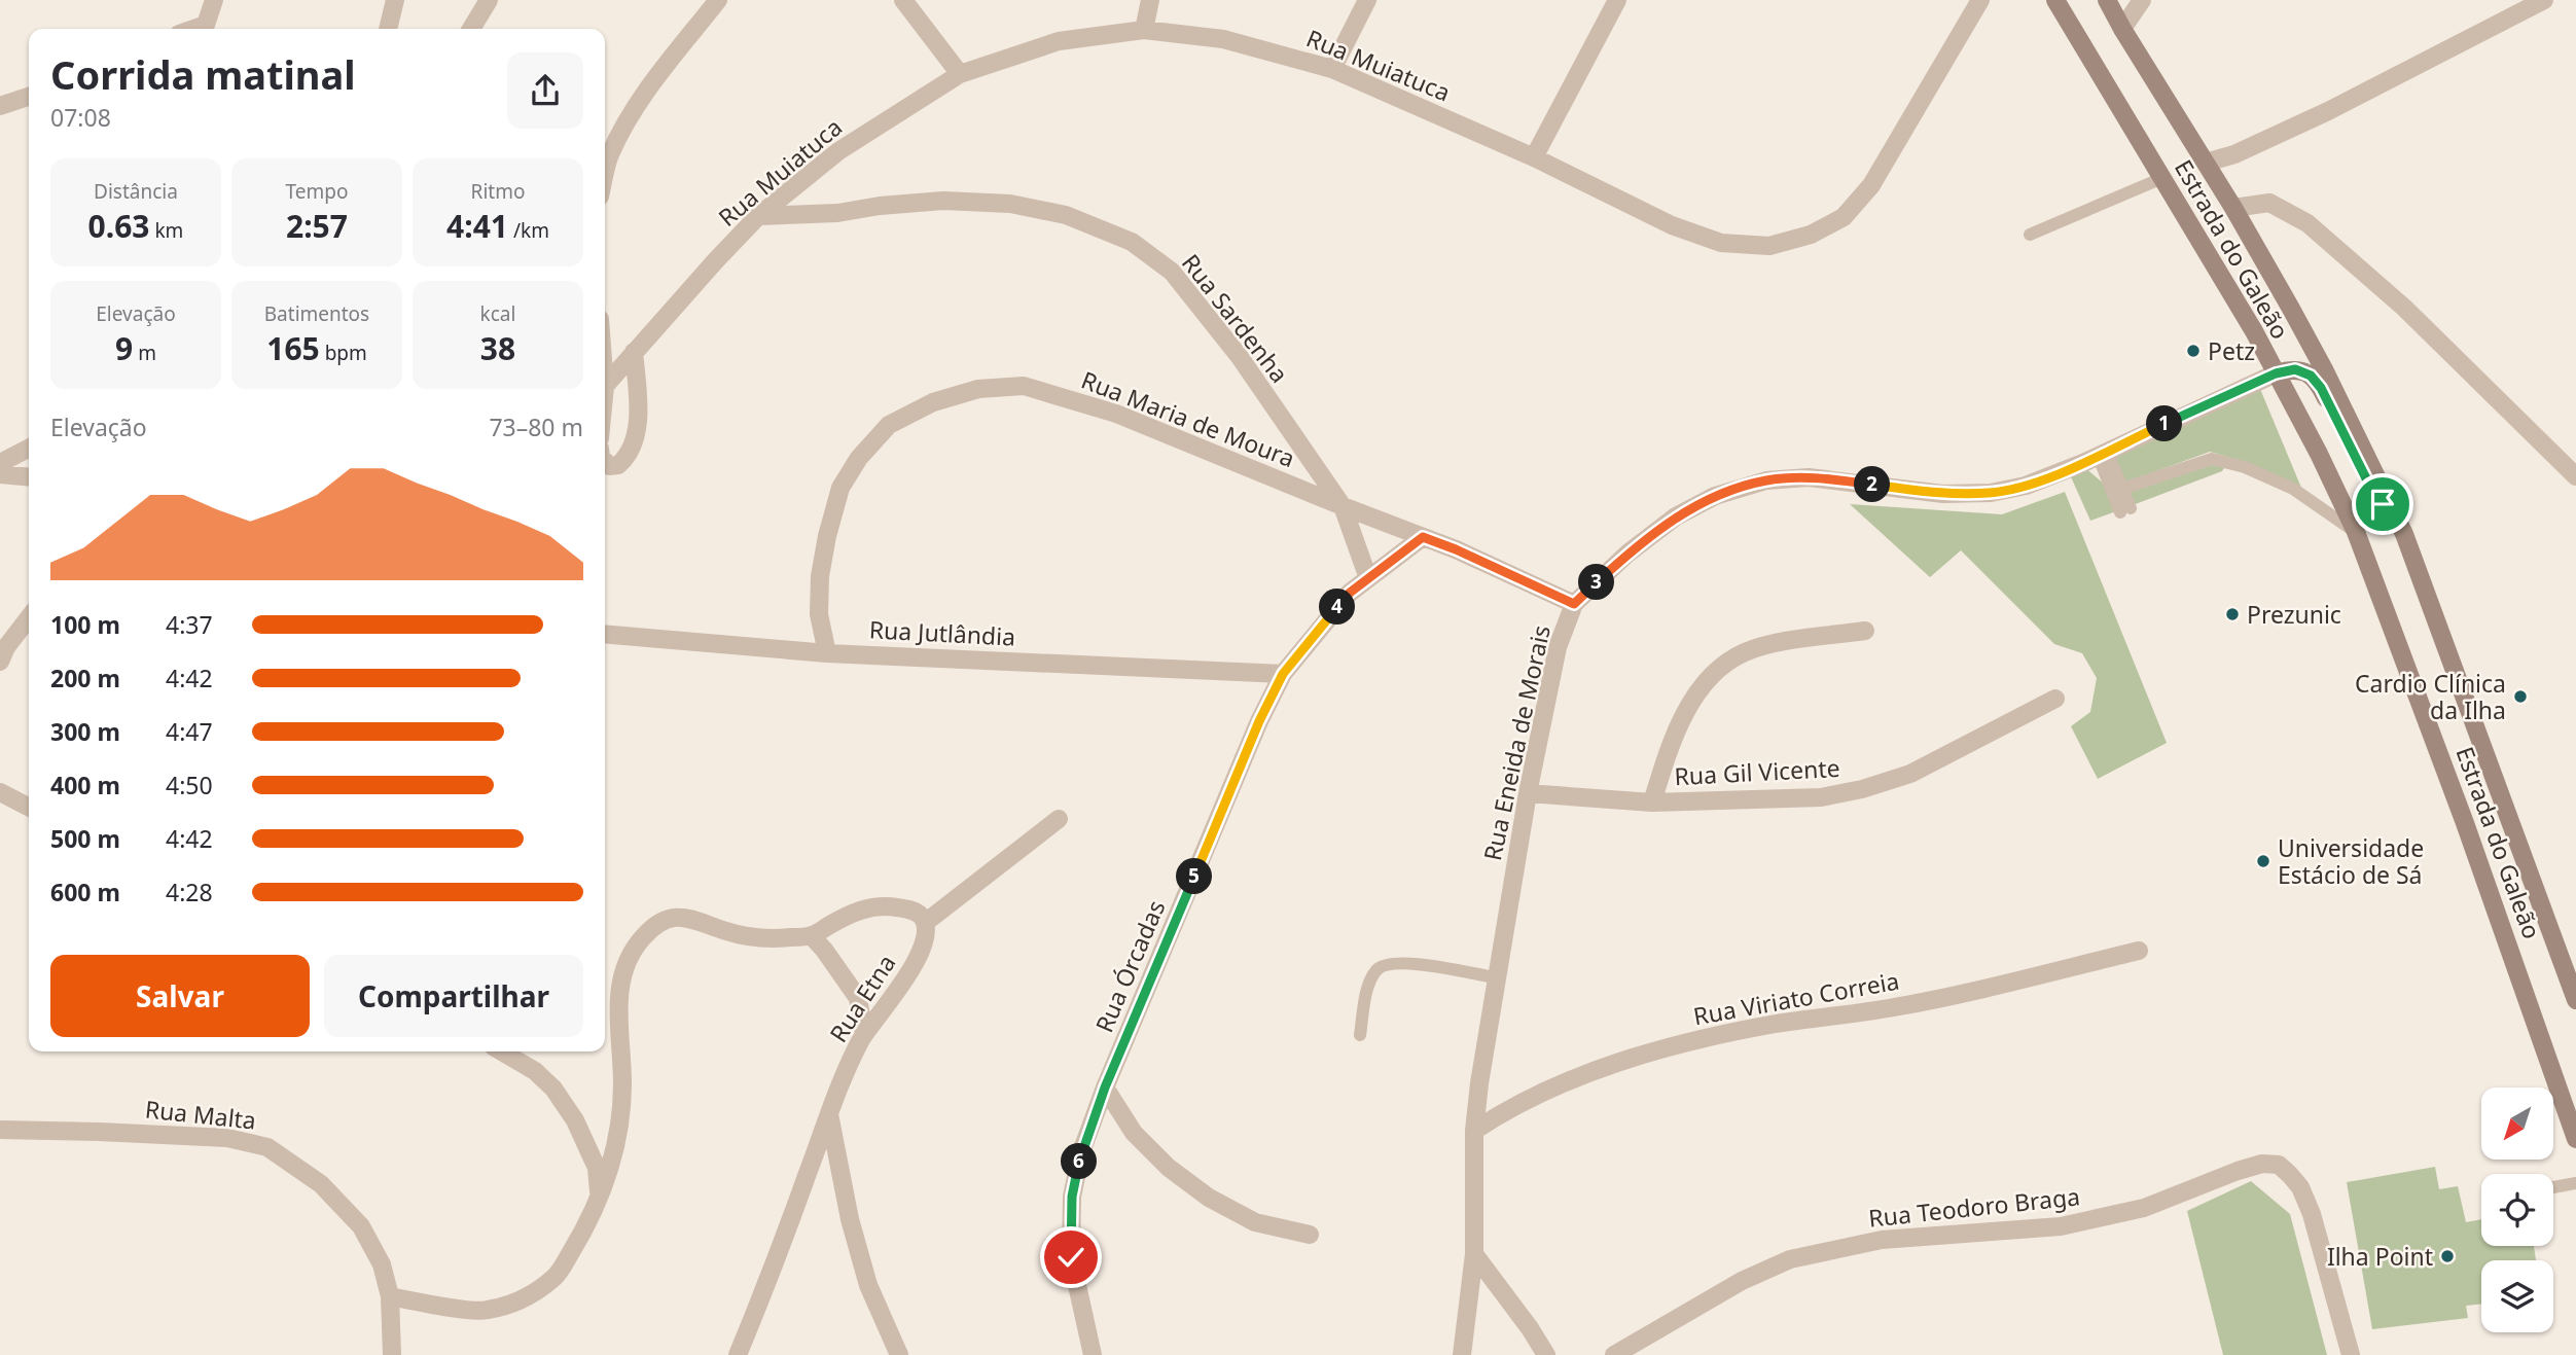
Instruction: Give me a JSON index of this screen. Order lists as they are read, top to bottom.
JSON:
{
  "streets": {
    "main road": ["Estrada do Galeão"],
    "street": [
      "Rua Muiatuca",
      "Rua Sardenha",
      "Rua Maria de Moura",
      "Rua Jutlândia",
      "Rua Eneida de Morais",
      "Rua Gil Vicente",
      "Rua Órcadas",
      "Rua Etna",
      "Rua Viriato Correia",
      "Rua Malta",
      "Rua Teodoro Braga"
    ]
  },
  "crossings": [
    ["Rua Muiatuca", "Rua Sardenha"],
    ["Estrada do Galeão", "Rua Eneida de Morais"],
    ["Rua Sardenha", "Rua Maria de Moura"],
    ["Rua Sardenha", "Rua Órcadas"],
    ["Rua Maria de Moura", "Rua Jutlândia"],
    ["Rua Maria de Moura", "Rua Eneida de Morais"],
    ["Rua Maria de Moura", "Rua Órcadas"],
    ["Rua Jutlândia", "Rua Órcadas"],
    ["Rua Eneida de Morais", "Rua Gil Vicente"],
    ["Rua Eneida de Morais", "Rua Viriato Correia"]
  ],
  "places": [
    "Petz",
    "Prezunic",
    "Cardio Clínica da Ilha",
    "Universidade Estácio de Sá",
    "Ilha Point"
  ],
  "north": "bottom left",
  "page": {
    "heading": ["Corrida matinal", "07:08"],
    "stats": [
      ["Distância", "0.63 km"],
      ["Tempo", "2:57"],
      ["Ritmo", "4:41 /km"],
      ["Elevação", "9 m"],
      ["Batimentos", "165 bpm"],
      ["kcal", "38"]
    ],
    "chart": ["Elevação", "73–80 m"],
    "pins": [
      "1",
      "2",
      "3",
      "4",
      "5",
      "6"
    ],
    "list": [
      {
        "name": "100 m",
        "note": "4:37"
      },
      {
        "name": "200 m",
        "note": "4:42"
      },
      {
        "name": "300 m",
        "note": "4:47"
      },
      {
        "name": "400 m",
        "note": "4:50"
      },
      {
        "name": "500 m",
        "note": "4:42"
      },
      {
        "name": "600 m",
        "note": "4:28"
      }
    ],
    "buttons": ["Salvar", "Compartilhar"]
  }
}
